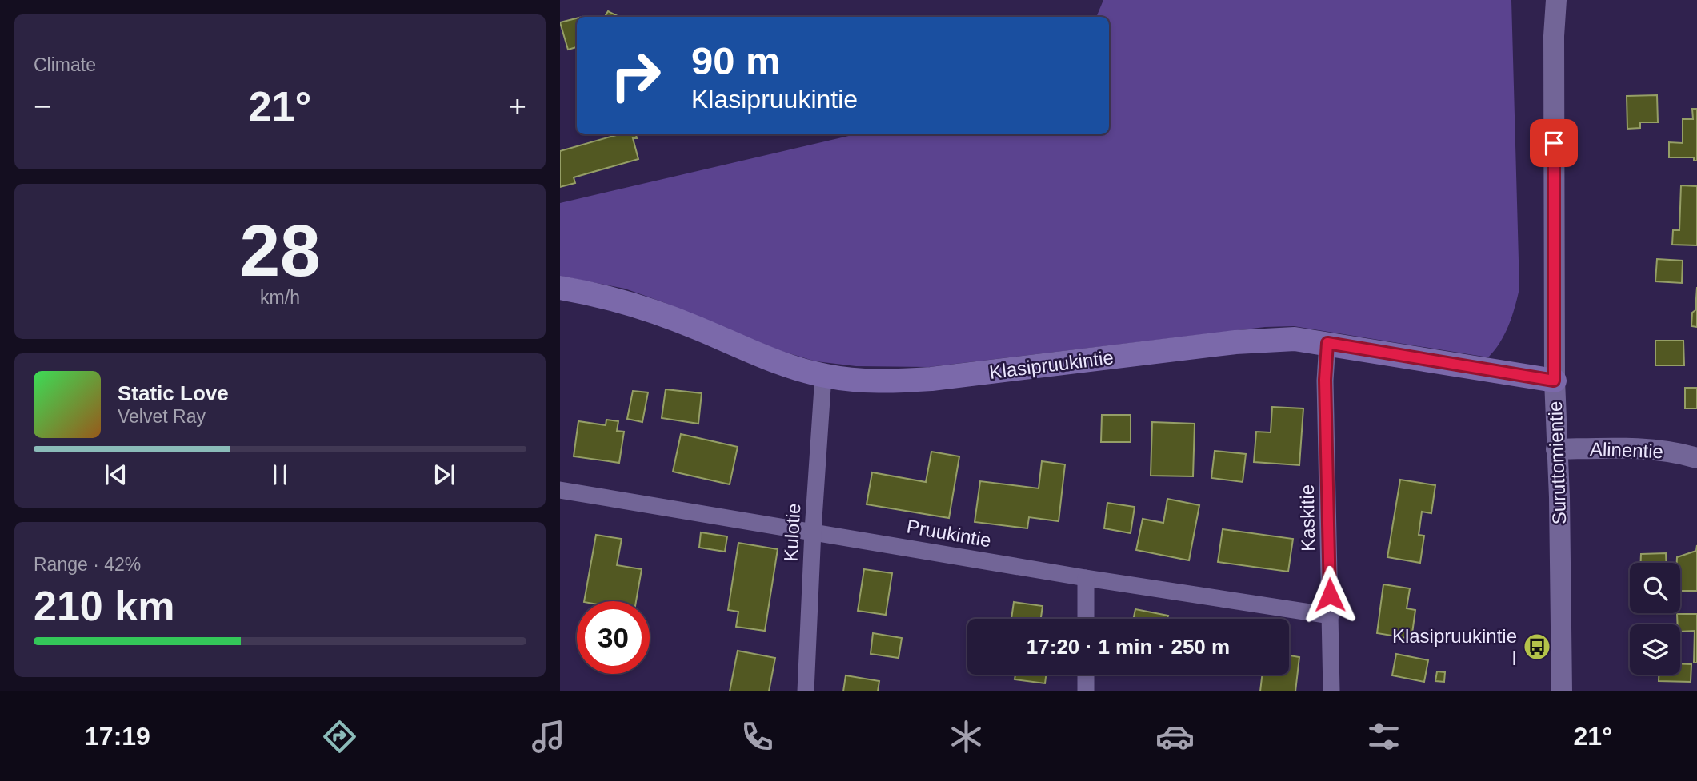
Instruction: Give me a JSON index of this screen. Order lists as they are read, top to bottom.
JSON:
{
  "streets": {
    "main road": ["Klasipruukintie"],
    "street": [
      "Alinentie",
      "Suruttomientie",
      "Kaskitie",
      "Kulotie",
      "Pruukintie"
    ]
  },
  "crossings": [
    ["Klasipruukintie", "Suruttomientie"],
    ["Klasipruukintie", "Kaskitie"],
    ["Klasipruukintie", "Kulotie"],
    ["Alinentie", "Suruttomientie"],
    ["Kaskitie", "Pruukintie"],
    ["Kulotie", "Pruukintie"]
  ],
  "places": {
    "bus stop": ["Klasipruukintie I"]
  },
  "page": {
    "tile": [
      "Climate",
      ["28", "km/h"],
      ["Range · 42%", "210 km"]
    ],
    "turn": ["90 m", "Klasipruukintie"],
    "heat": ["−", "21°", "+"],
    "song": ["Static Love", "Velvet Ray"],
    "limit": "30",
    "trip": "17:20 · 1 min · 250 m",
    "tabs": ["17:19", "21°"]
  }
}
